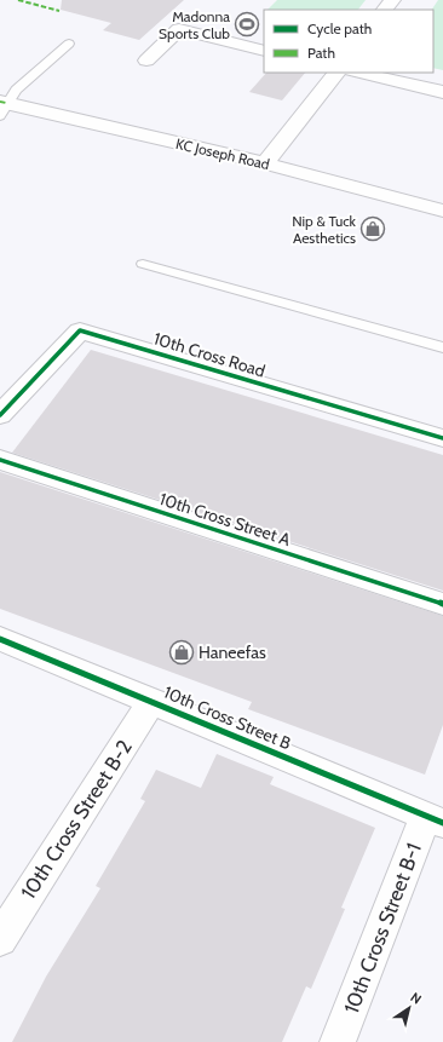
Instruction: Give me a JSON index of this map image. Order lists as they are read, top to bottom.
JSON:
{
  "streets": {
    "street": [
      "KC Joseph Road",
      "10th Cross Road",
      "10th Cross Street A",
      "10th Cross Street B",
      "10th Cross Street B-2",
      "10th Cross Street B-1"
    ]
  },
  "crossings": [
    ["10th Cross Street B", "10th Cross Street B-2"],
    ["10th Cross Street B", "10th Cross Street B-1"]
  ],
  "places": {
    "sports": ["Madonna Sports Club"],
    "shop": ["Nip & Tuck Aesthetics", "Haneefas"]
  },
  "legend": ["Cycle path", "Path"],
  "north": "top right"
}
